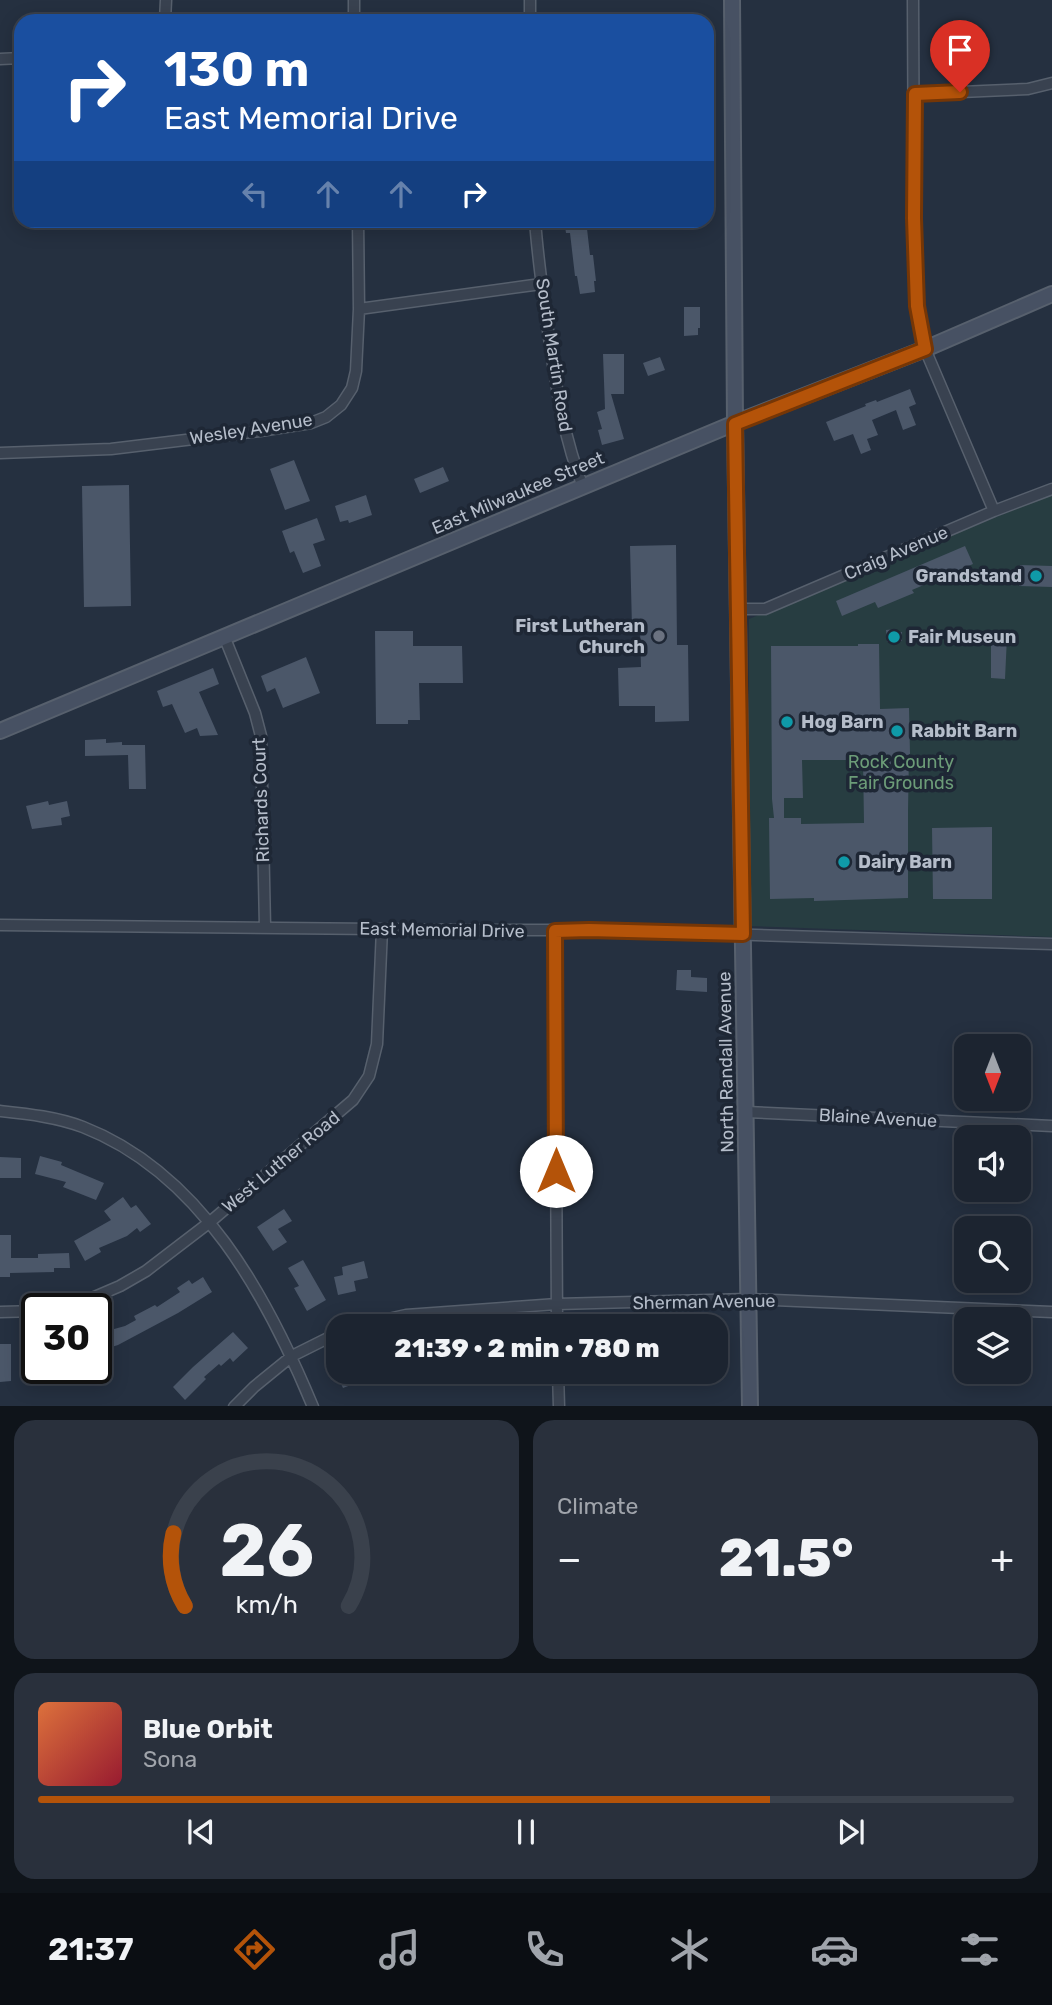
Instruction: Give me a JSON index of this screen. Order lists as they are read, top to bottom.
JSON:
{
  "streets": {
    "street": [
      "South Martin Road",
      "Wesley Avenue",
      "East Milwaukee Street",
      "Craig Avenue",
      "Richards Court",
      "East Memorial Drive",
      "North Randall Avenue",
      "Blaine Avenue",
      "West Luther Road",
      "Sherman Avenue"
    ]
  },
  "crossings": [
    ["South Martin Road", "East Milwaukee Street"],
    ["East Milwaukee Street", "Richards Court"],
    ["East Milwaukee Street", "North Randall Avenue"],
    ["Craig Avenue", "North Randall Avenue"],
    ["Richards Court", "East Memorial Drive"],
    ["East Memorial Drive", "North Randall Avenue"],
    ["East Memorial Drive", "West Luther Road"],
    ["North Randall Avenue", "Blaine Avenue"],
    ["North Randall Avenue", "Sherman Avenue"]
  ],
  "parks": ["Rock County Fair Grounds"],
  "places": [
    "Grandstand",
    "First Lutheran Church",
    "Fair Museun",
    "Hog Barn",
    "Rabbit Barn",
    "Dairy Barn"
  ],
  "north": "bottom",
  "page": {
    "turn": ["130 m", "East Memorial Drive"],
    "limit": "30",
    "trip": "21:39 · 2 min · 780 m",
    "tile": "Climate",
    "heat": ["−", "21.5°", "+"],
    "song": ["Blue Orbit", "Sona"],
    "tabs": "21:37",
    "gauge": ["26", "km/h"]
  }
}
